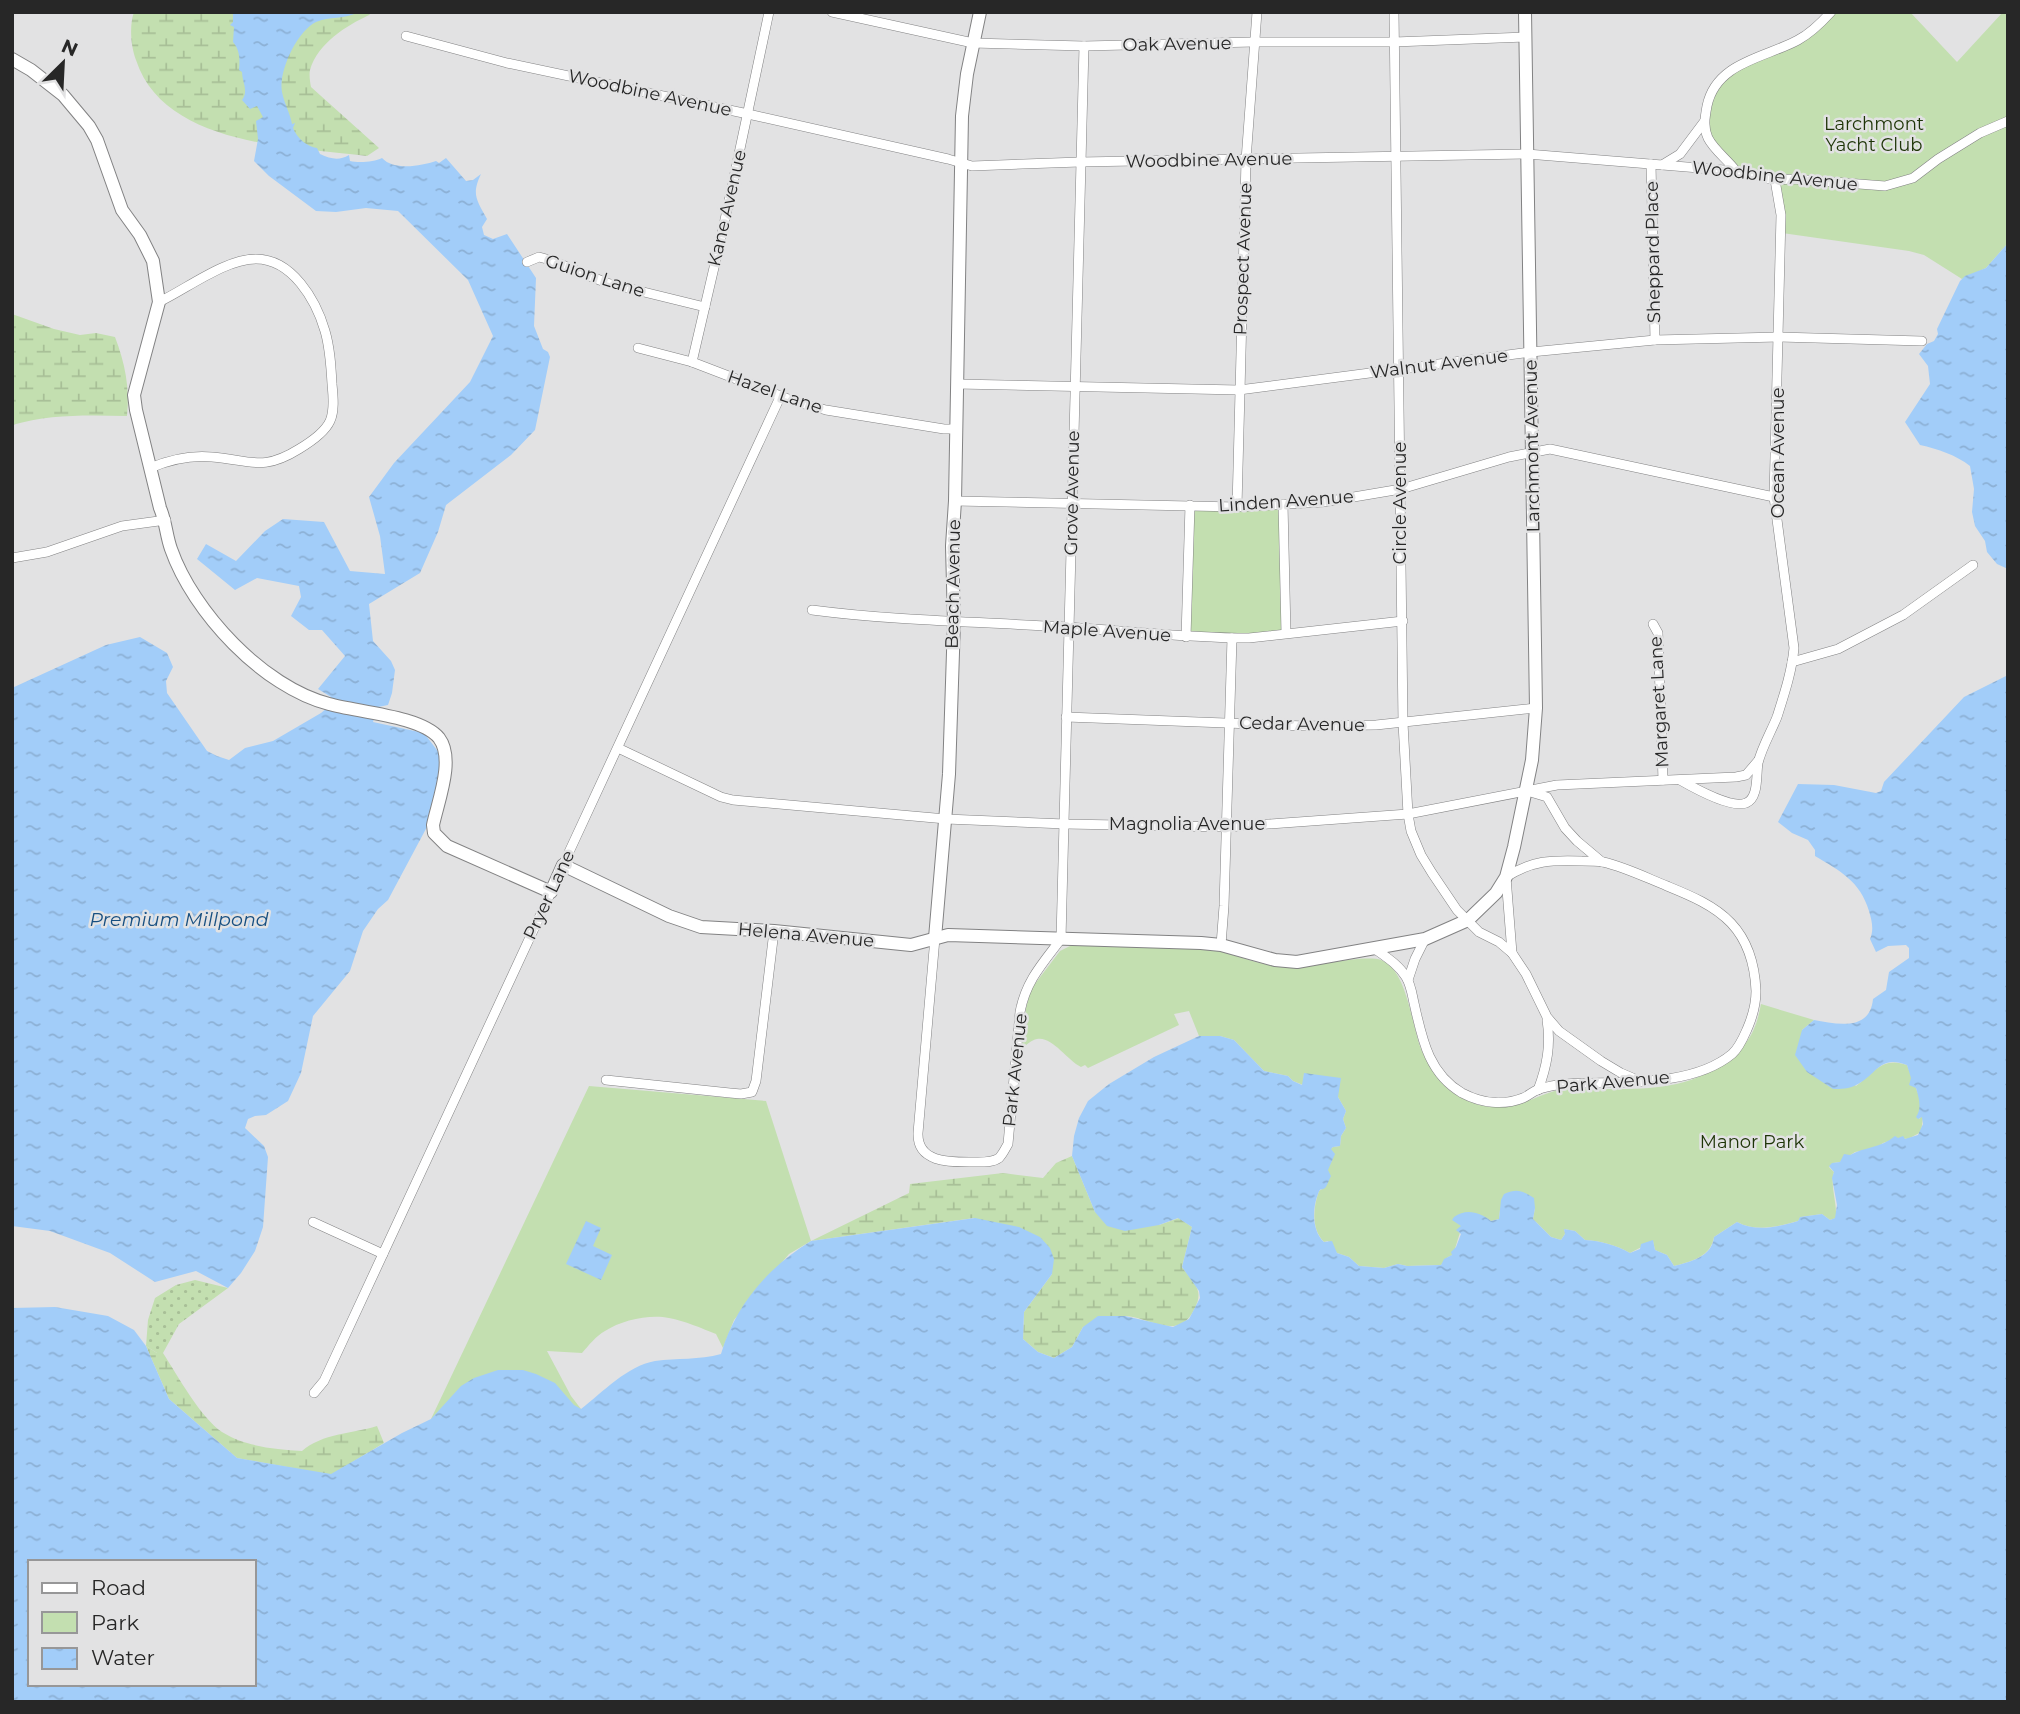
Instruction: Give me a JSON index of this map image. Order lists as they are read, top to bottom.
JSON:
{
  "streets": {
    "street": [
      "Oak Avenue",
      "Woodbine Avenue",
      "Kane Avenue",
      "Sheppard Place",
      "Prospect Avenue",
      "Guion Lane",
      "Walnut Avenue",
      "Hazel Lane",
      "Larchmont Avenue",
      "Ocean Avenue",
      "Grove Avenue",
      "Linden Avenue",
      "Circle Avenue",
      "Beach Avenue",
      "Maple Avenue",
      "Margaret Lane",
      "Cedar Avenue",
      "Magnolia Avenue",
      "Pryer Lane",
      "Helena Avenue",
      "Park Avenue"
    ]
  },
  "crossings": [
    ["Oak Avenue", "Prospect Avenue"],
    ["Oak Avenue", "Larchmont Avenue"],
    ["Oak Avenue", "Grove Avenue"],
    ["Oak Avenue", "Circle Avenue"],
    ["Oak Avenue", "Beach Avenue"],
    ["Woodbine Avenue", "Kane Avenue"],
    ["Woodbine Avenue", "Sheppard Place"],
    ["Woodbine Avenue", "Prospect Avenue"],
    ["Woodbine Avenue", "Larchmont Avenue"],
    ["Woodbine Avenue", "Ocean Avenue"],
    ["Woodbine Avenue", "Grove Avenue"],
    ["Woodbine Avenue", "Circle Avenue"],
    ["Woodbine Avenue", "Beach Avenue"],
    ["Kane Avenue", "Guion Lane"],
    ["Kane Avenue", "Hazel Lane"],
    ["Sheppard Place", "Walnut Avenue"],
    ["Prospect Avenue", "Walnut Avenue"],
    ["Prospect Avenue", "Linden Avenue"],
    ["Walnut Avenue", "Larchmont Avenue"],
    ["Walnut Avenue", "Ocean Avenue"],
    ["Walnut Avenue", "Grove Avenue"],
    ["Walnut Avenue", "Circle Avenue"],
    ["Walnut Avenue", "Beach Avenue"],
    ["Hazel Lane", "Beach Avenue"],
    ["Hazel Lane", "Pryer Lane"],
    ["Larchmont Avenue", "Linden Avenue"],
    ["Larchmont Avenue", "Circle Avenue"],
    ["Larchmont Avenue", "Cedar Avenue"],
    ["Larchmont Avenue", "Magnolia Avenue"],
    ["Larchmont Avenue", "Park Avenue"],
    ["Ocean Avenue", "Linden Avenue"],
    ["Ocean Avenue", "Magnolia Avenue"],
    ["Grove Avenue", "Linden Avenue"],
    ["Grove Avenue", "Maple Avenue"],
    ["Grove Avenue", "Cedar Avenue"],
    ["Grove Avenue", "Magnolia Avenue"],
    ["Grove Avenue", "Helena Avenue"],
    ["Grove Avenue", "Park Avenue"],
    ["Linden Avenue", "Circle Avenue"],
    ["Linden Avenue", "Beach Avenue"],
    ["Circle Avenue", "Maple Avenue"],
    ["Circle Avenue", "Cedar Avenue"],
    ["Circle Avenue", "Magnolia Avenue"],
    ["Circle Avenue", "Park Avenue"],
    ["Beach Avenue", "Maple Avenue"],
    ["Beach Avenue", "Magnolia Avenue"],
    ["Beach Avenue", "Helena Avenue"],
    ["Beach Avenue", "Park Avenue"],
    ["Margaret Lane", "Magnolia Avenue"],
    ["Magnolia Avenue", "Pryer Lane"],
    ["Magnolia Avenue", "Park Avenue"],
    ["Pryer Lane", "Helena Avenue"],
    ["Helena Avenue", "Park Avenue"]
  ],
  "water": ["Premium Millpond"],
  "parks": ["Larchmont Yacht Club", "Manor Park"],
  "legend": ["Road", "Park", "Water"],
  "north": "top right"
}
